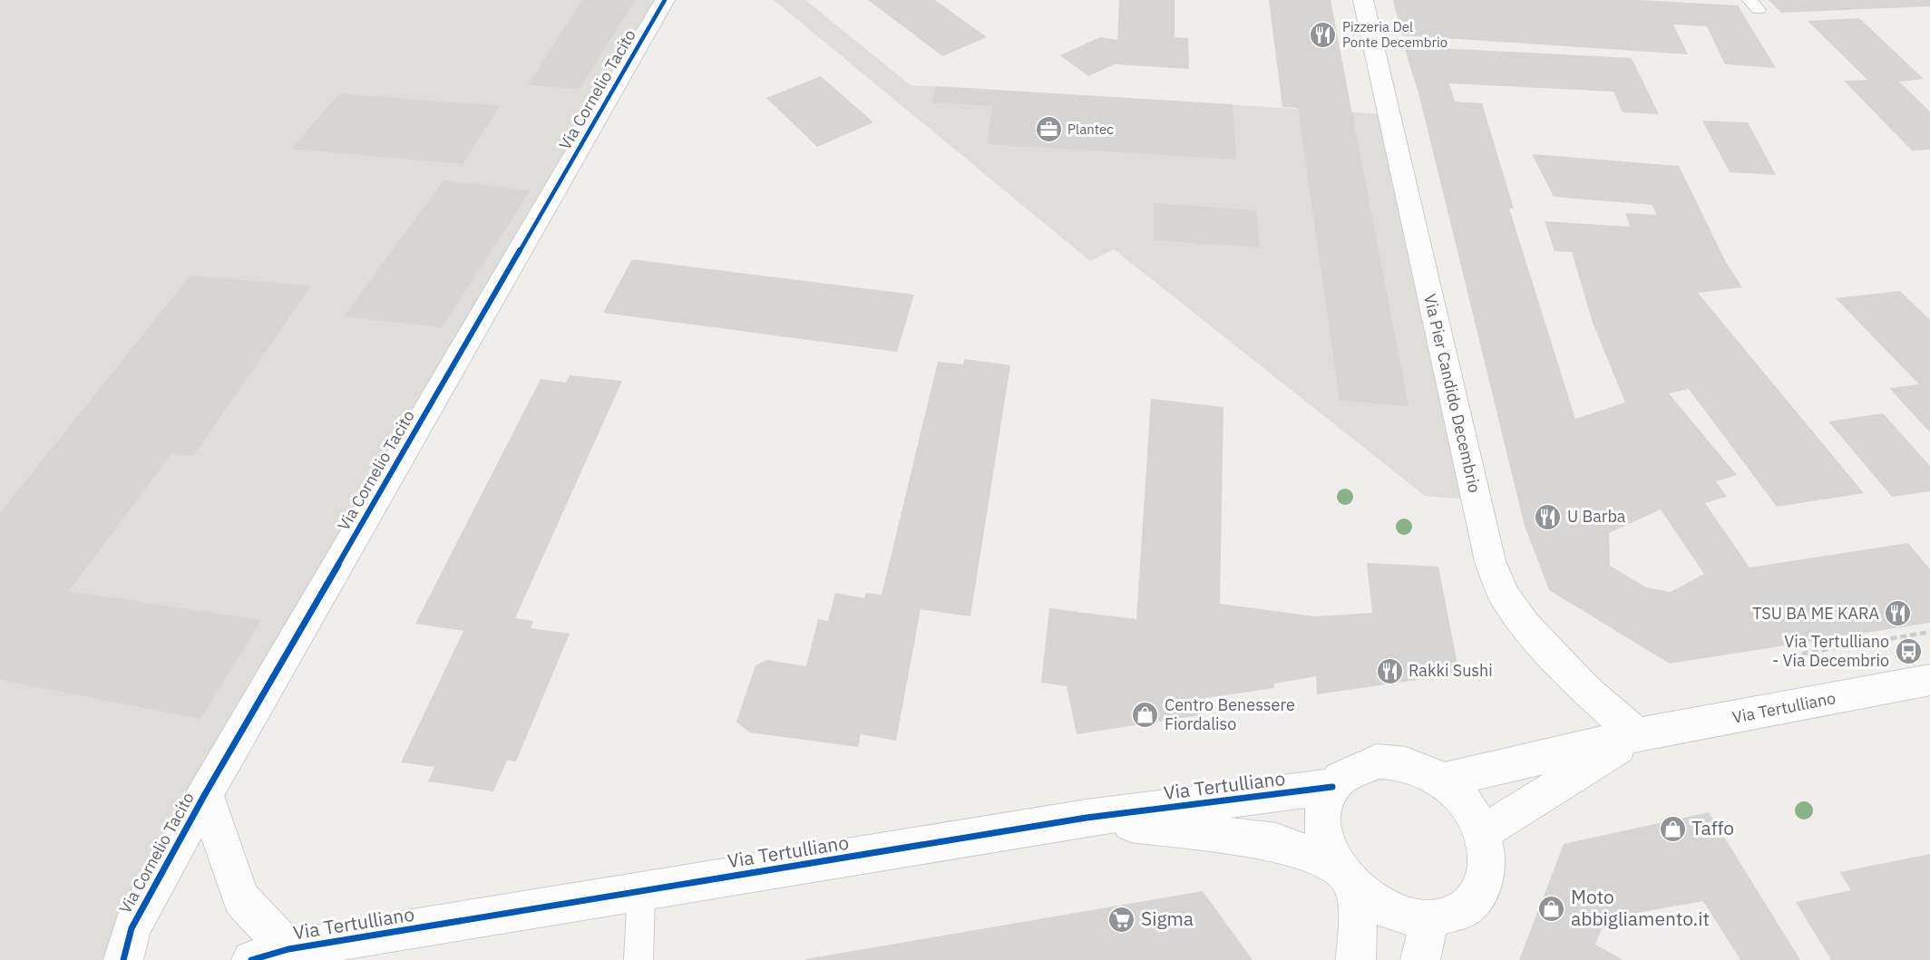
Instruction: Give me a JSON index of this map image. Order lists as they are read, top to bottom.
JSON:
{
  "streets": {
    "street": ["Via Cornelio Tacito", "Via Pier Candido Decembrio", "Via Tertulliano"]
  },
  "crossings": [
    ["Via Cornelio Tacito", "Via Tertulliano"],
    ["Via Pier Candido Decembrio", "Via Tertulliano"]
  ],
  "places": {
    "restaurant": [
      "Pizzeria Del Ponte Decembrio",
      "U Barba",
      "TSU BA ME KARA",
      "Rakki Sushi"
    ],
    "office": ["Plantec"],
    "bus stop": ["Via Tertulliano - Via Decembrio"],
    "shop": ["Centro Benessere Fiordaliso", "Taffo", "Moto abbigliamento.it"],
    "supermarket": ["Sigma"]
  }
}
